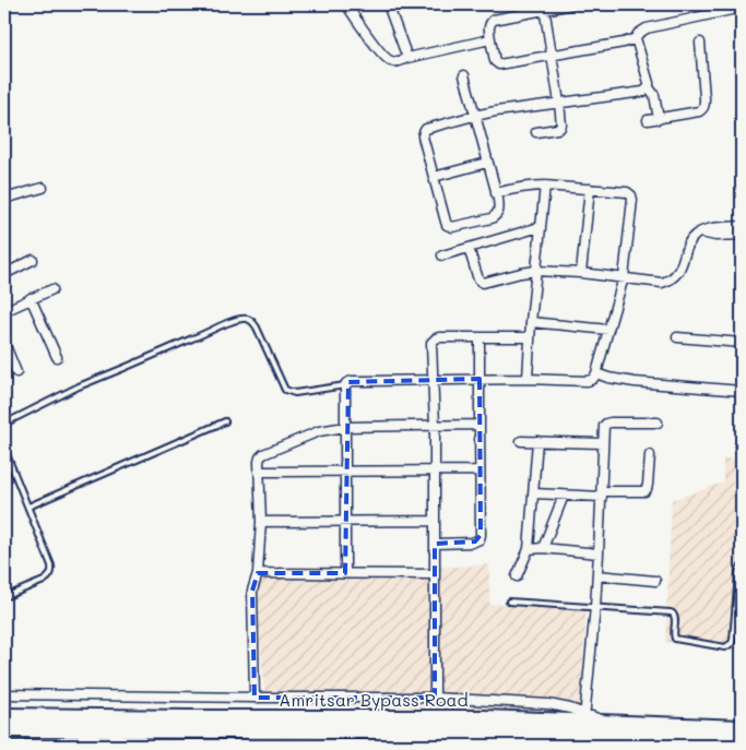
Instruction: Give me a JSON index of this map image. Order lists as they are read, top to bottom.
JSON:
{
  "streets": {
    "highway": ["Amritsar Bypass Road"]
  }
}
